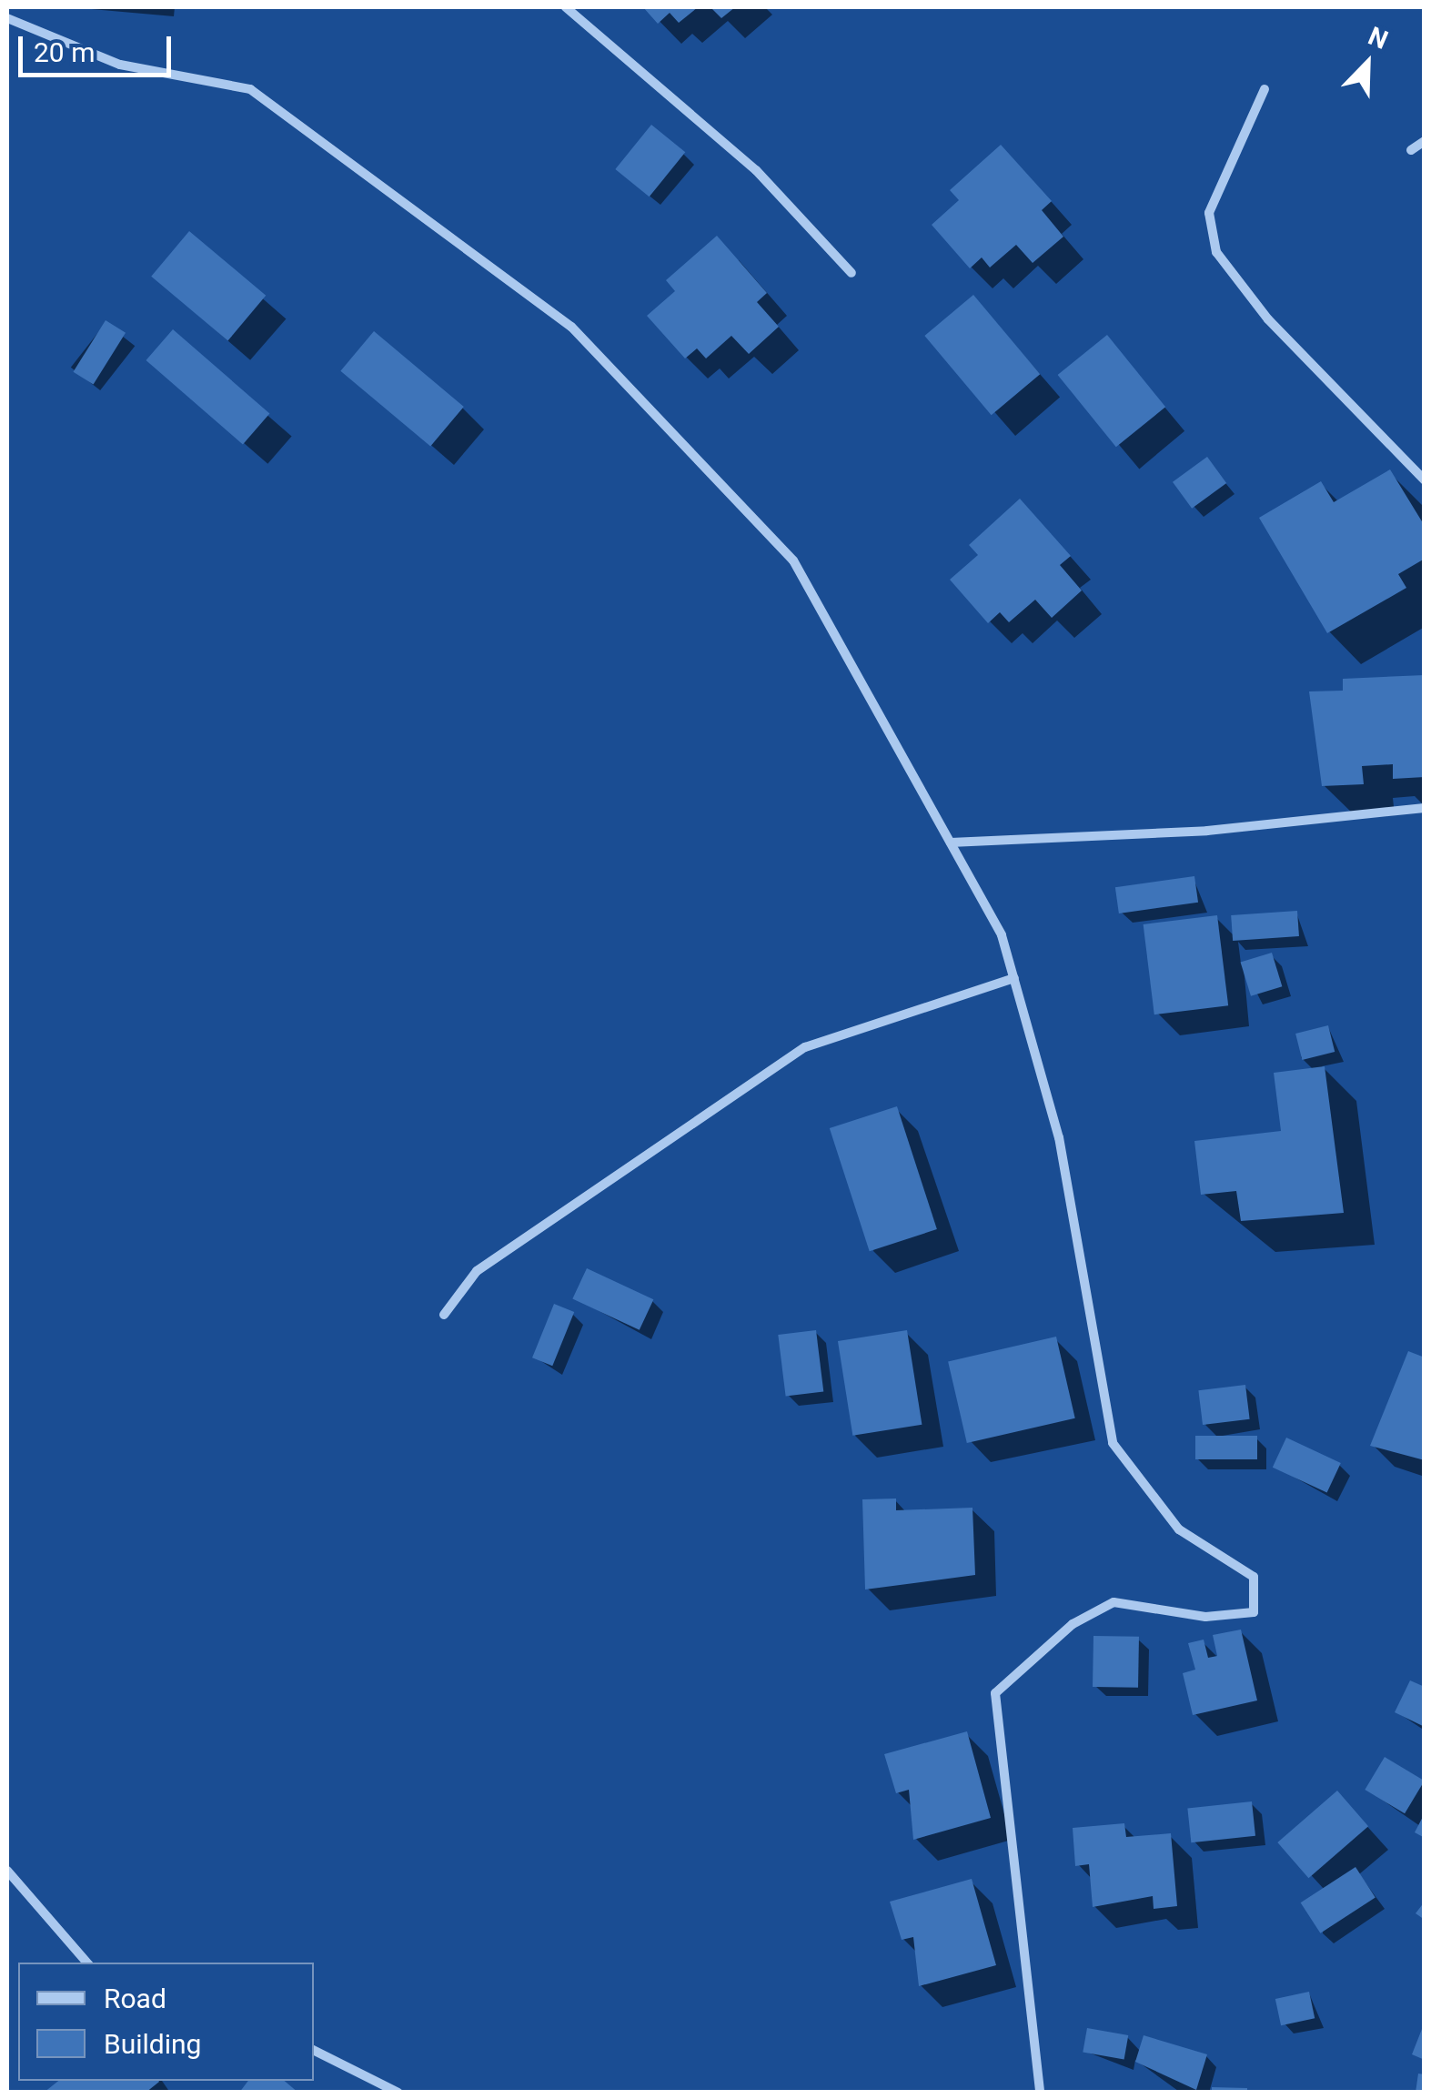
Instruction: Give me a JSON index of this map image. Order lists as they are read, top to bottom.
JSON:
{
  "legend": ["Road", "Building"],
  "scale_bar": "20 m",
  "north": "top right"
}
